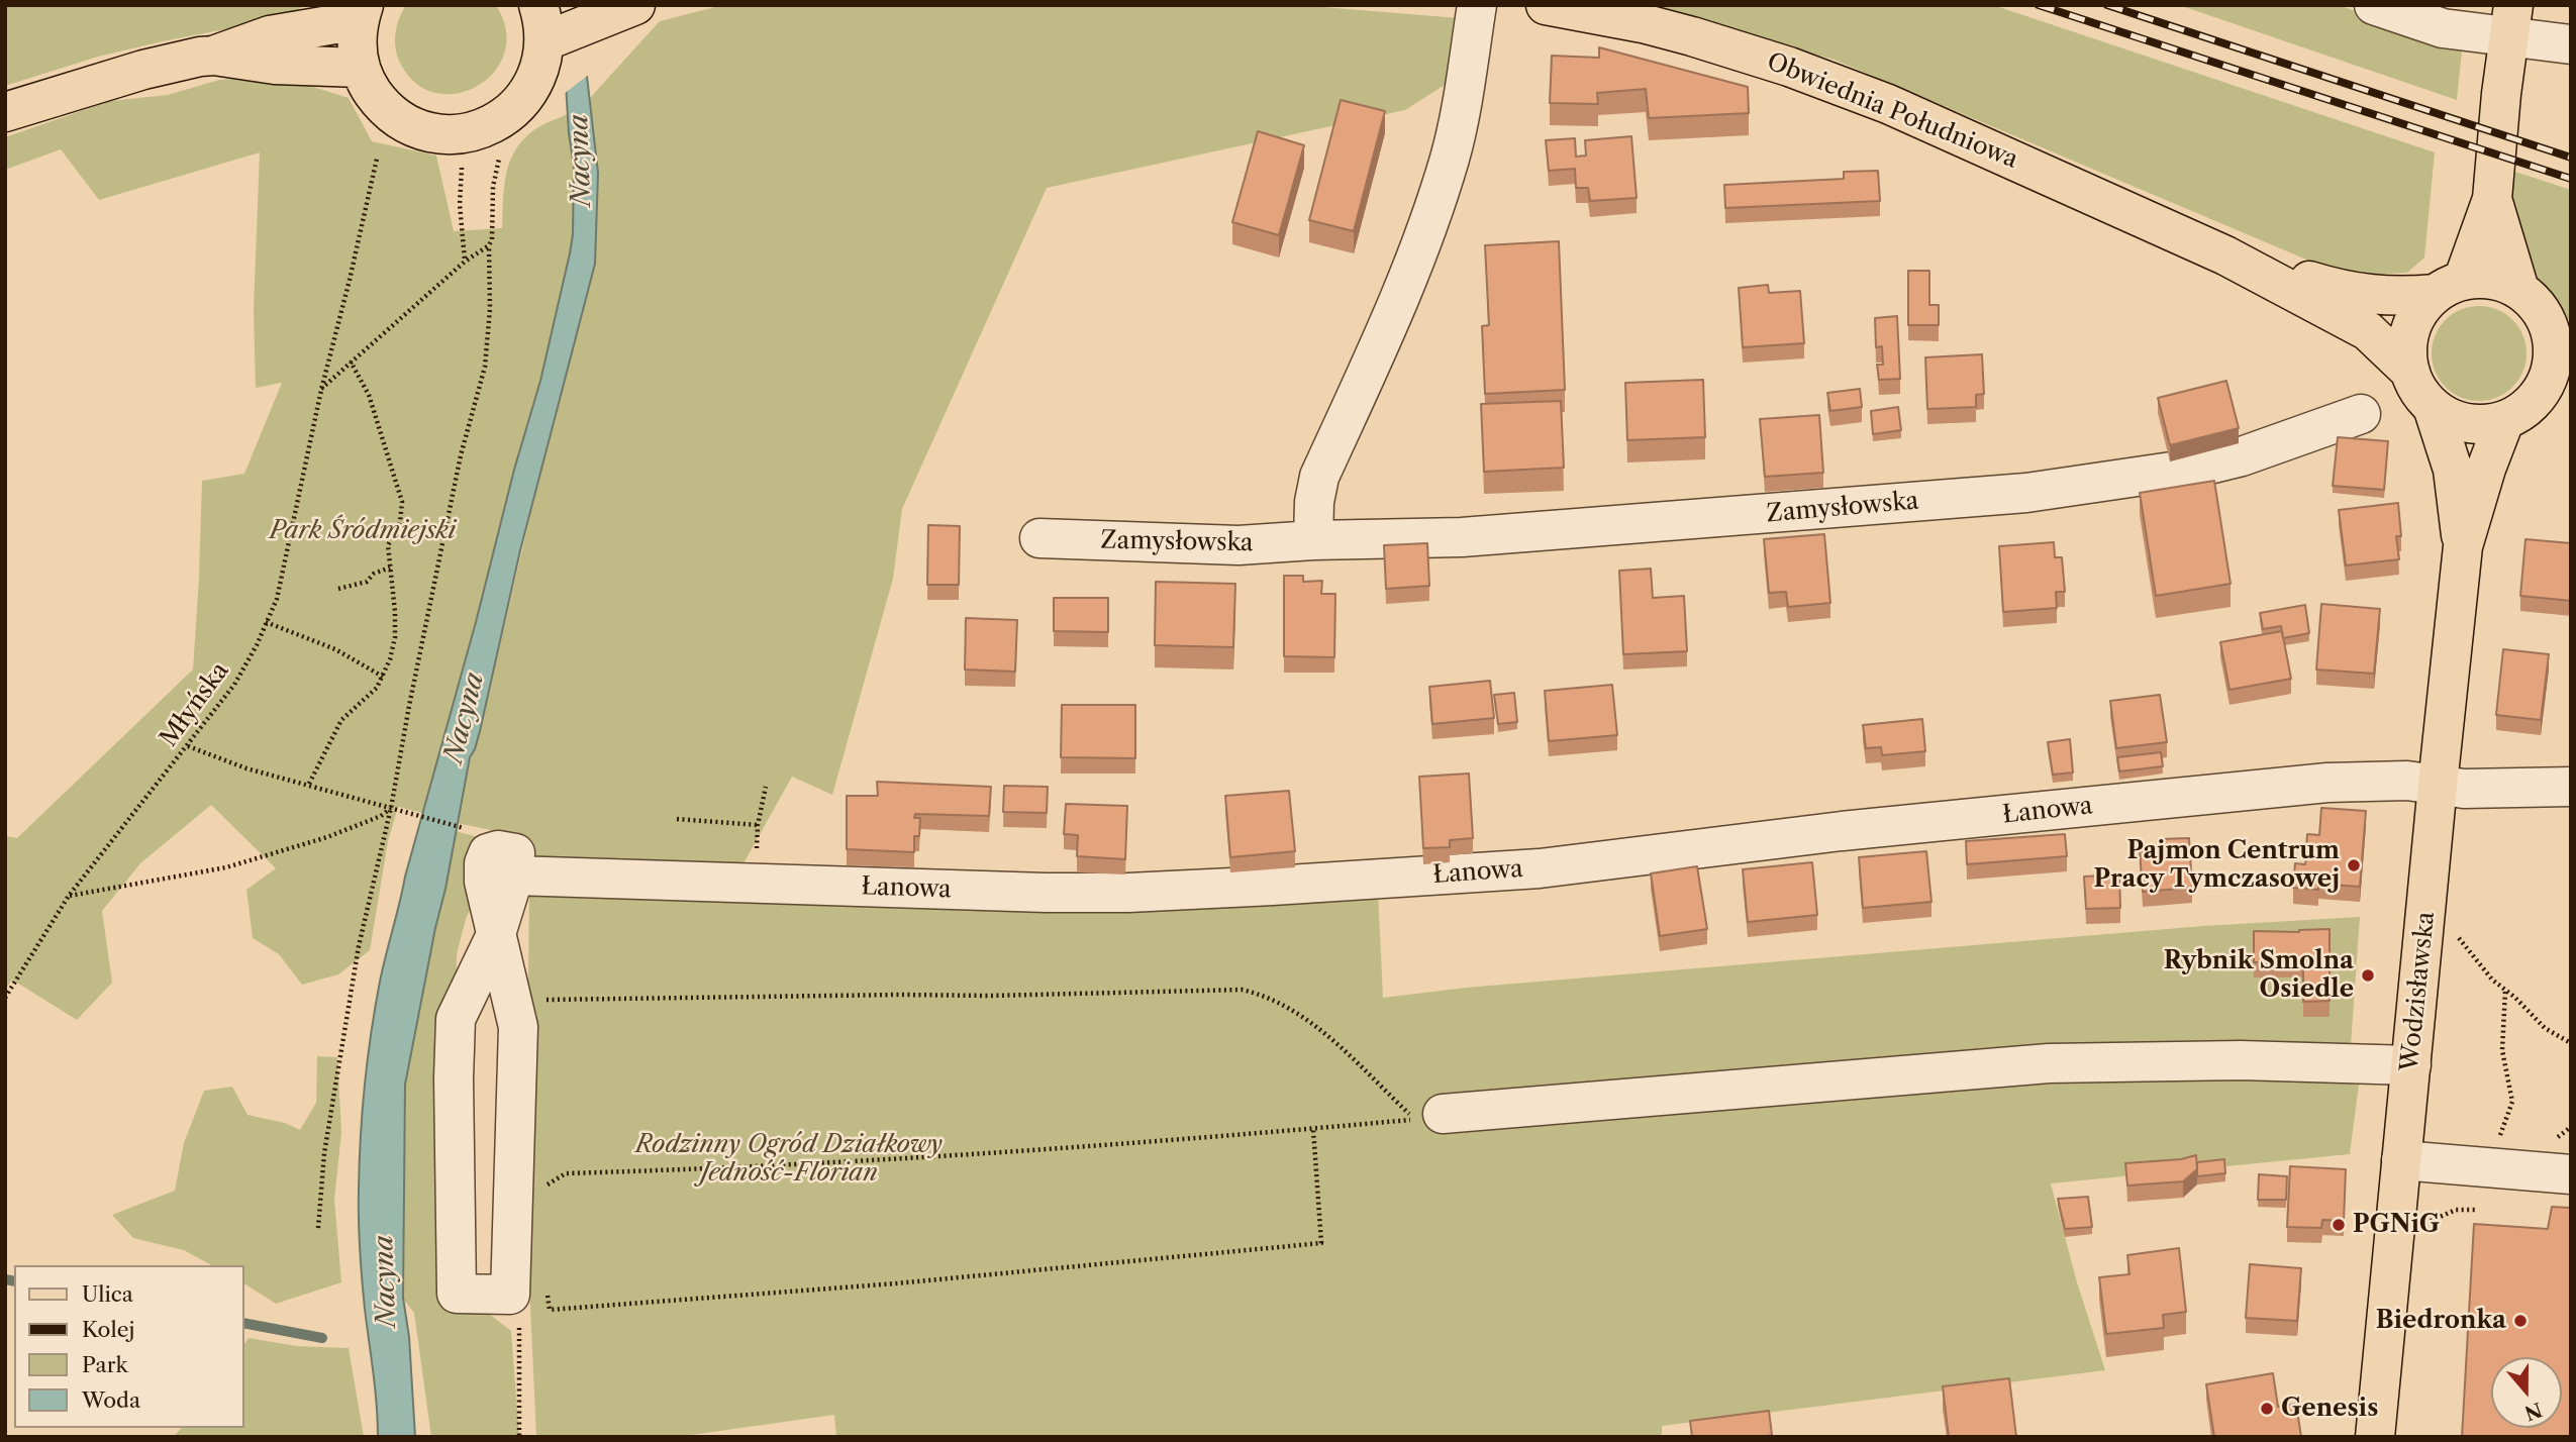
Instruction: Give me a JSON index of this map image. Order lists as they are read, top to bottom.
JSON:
{
  "streets": {
    "main road": ["Obwiednia Południowa", "Wodzisławska"],
    "street": ["Zamysłowska", "Łanowa"],
    "path": ["Młyńska"]
  },
  "crossings": [
    ["Obwiednia Południowa", "Wodzisławska"],
    ["Łanowa", "Wodzisławska"]
  ],
  "water": ["Nacyna"],
  "parks": ["Park Śródmiejski", "Rodzinny Ogród Działkowy Jedność-Florian"],
  "places": [
    "Pajmon Centrum Pracy Tymczasowej",
    "Rybnik Smolna Osiedle",
    "PGNiG",
    "Biedronka",
    "Genesis"
  ],
  "legend": [
    "Ulica",
    "Kolej",
    "Park",
    "Woda"
  ],
  "north": "bottom"
}
